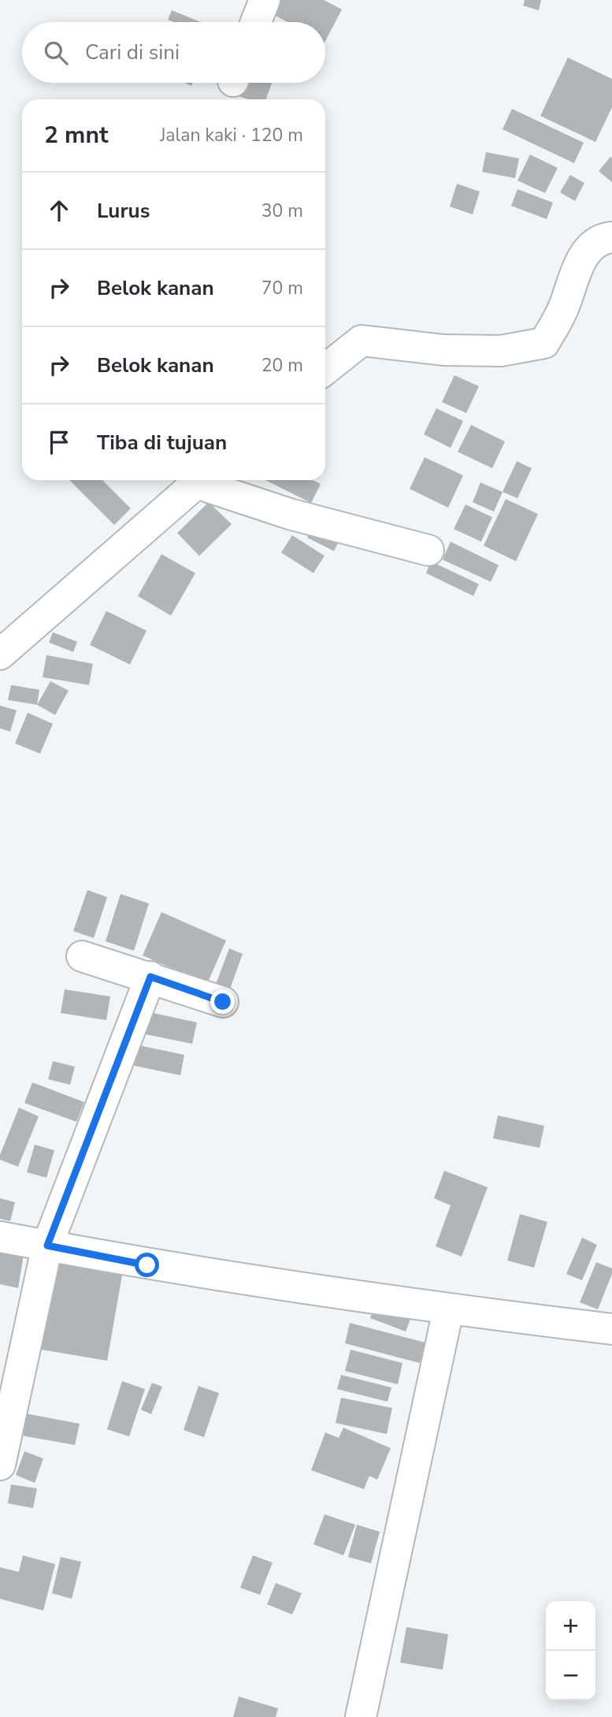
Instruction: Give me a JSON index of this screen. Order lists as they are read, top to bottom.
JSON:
{
  "page": {
    "search": "Cari di sini",
    "heading": ["2 mnt", "Jalan kaki · 120 m"],
    "list": [
      ["Lurus", "30 m"],
      ["Belok kanan", "70 m"],
      ["Belok kanan", "20 m"],
      "Tiba di tujuan"
    ],
    "map_buttons": ["+", "−"]
  }
}
